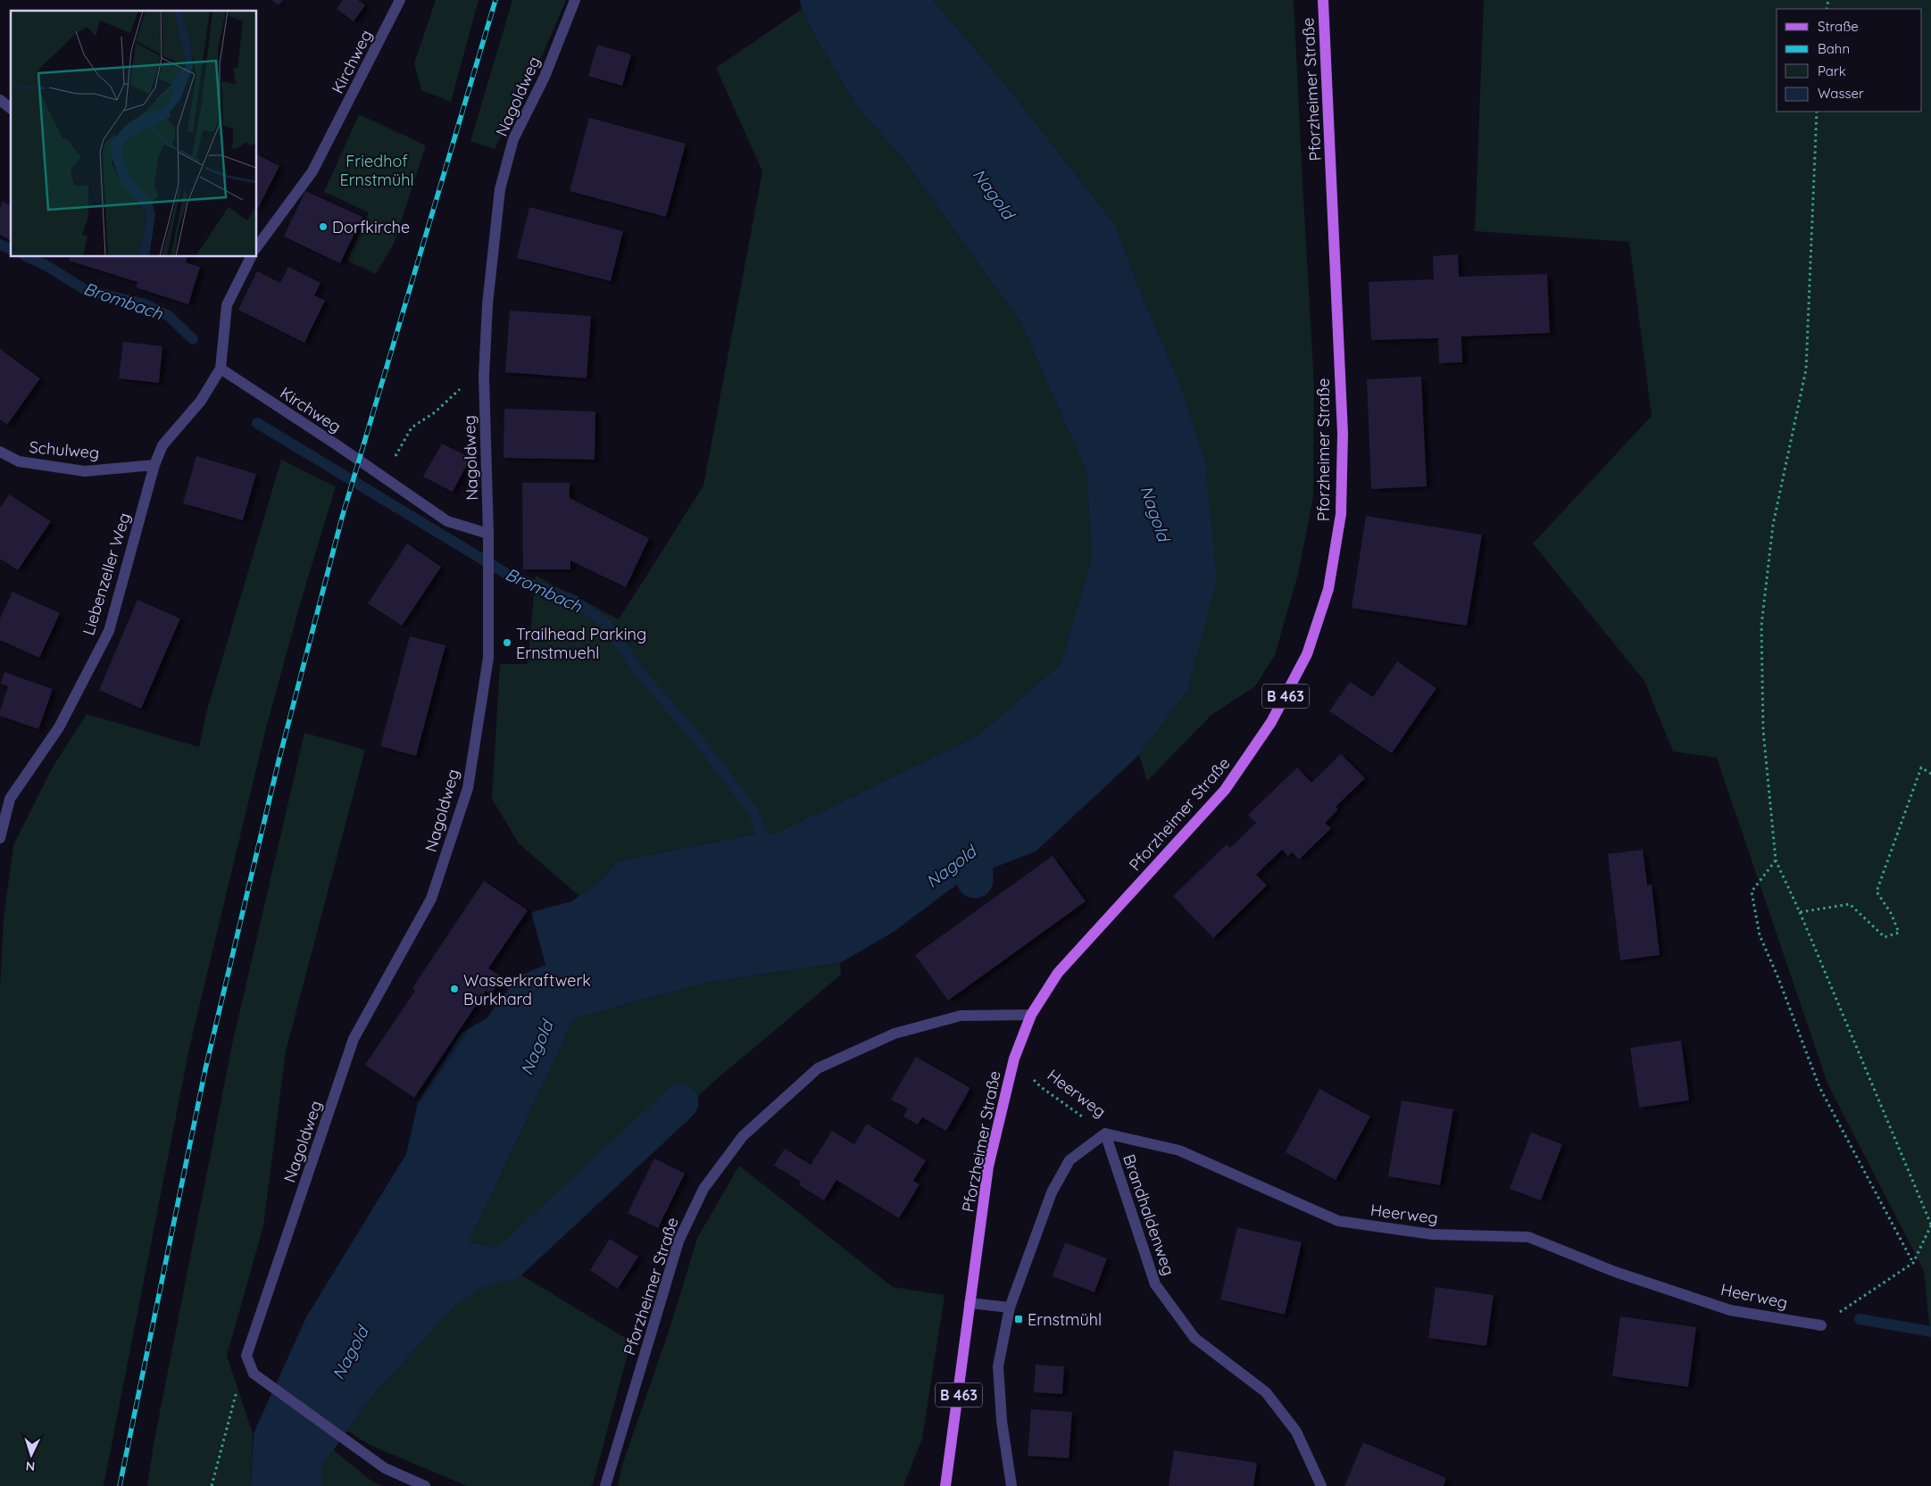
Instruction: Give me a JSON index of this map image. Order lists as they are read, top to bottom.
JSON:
{
  "streets": {
    "main road": ["Pforzheimer Straße", "B 463"],
    "street": [
      "Kirchweg",
      "Nagoldweg",
      "Schulweg",
      "Liebenzeller Weg",
      "Heerweg",
      "Brandhaldenweg"
    ]
  },
  "crossings": [
    ["Kirchweg", "Nagoldweg"],
    ["Kirchweg", "Liebenzeller Weg"],
    ["Pforzheimer Straße", "Heerweg"],
    ["Schulweg", "Liebenzeller Weg"],
    ["Heerweg", "Brandhaldenweg"]
  ],
  "water": ["Nagold", "Brombach"],
  "parks": ["Friedhof Ernstmühl"],
  "places": {
    "other": ["Dorfkirche", "Trailhead Parking Ernstmuehl", "Wasserkraftwerk Burkhard"],
    "transit": ["Ernstmühl"]
  },
  "legend": [
    "Straße",
    "Bahn",
    "Park",
    "Wasser"
  ],
  "north": "bottom"
}
